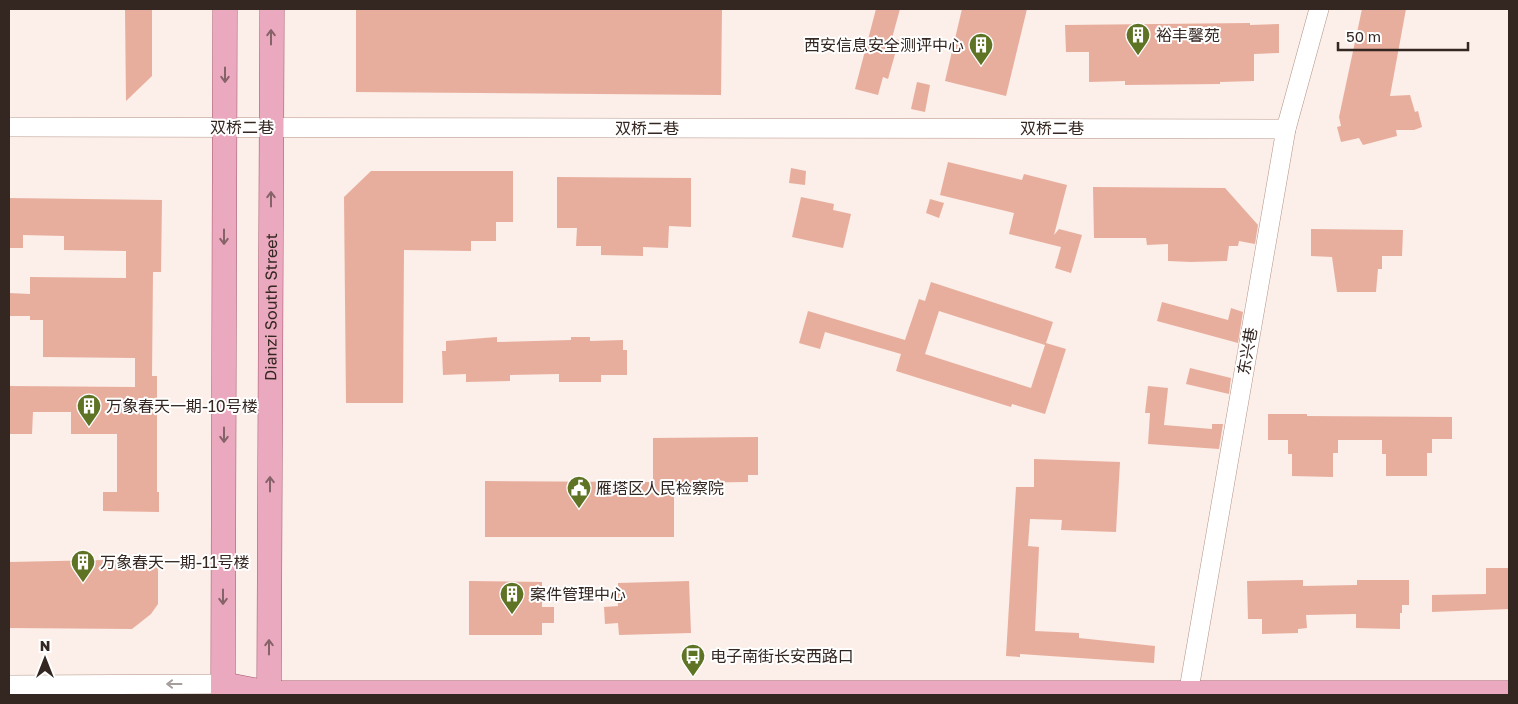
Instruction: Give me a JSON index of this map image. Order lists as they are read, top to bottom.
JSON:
{
  "streets": {
    "main road": ["Dianzi South Street"],
    "street": ["双桥二巷", "东兴巷"]
  },
  "crossings": [
    ["双桥二巷", "Dianzi South Street"],
    ["双桥二巷", "东兴巷"]
  ],
  "places": {
    "building": [
      "裕丰馨苑",
      "西安信息安全测评中心",
      "万象春天一期-10号楼",
      "万象春天一期-11号楼",
      "案件管理中心"
    ],
    "public building": ["雁塔区人民检察院"],
    "bus stop": ["电子南街长安西路口"]
  },
  "scale_bar": "50 m",
  "north": "top"
}
